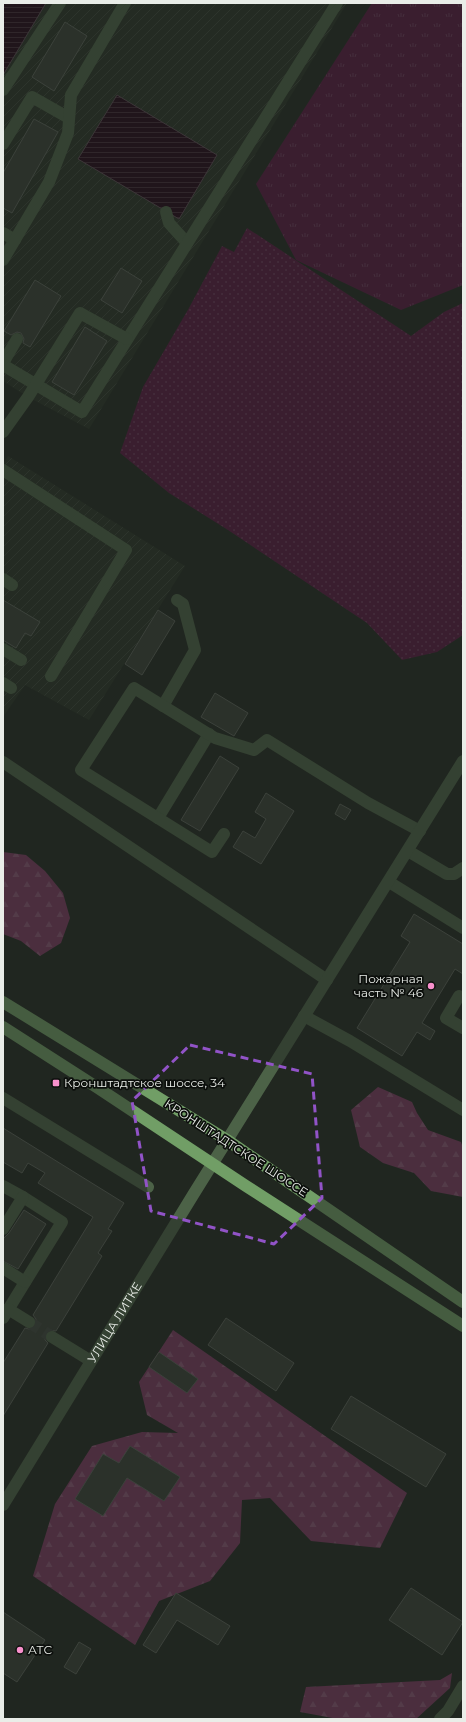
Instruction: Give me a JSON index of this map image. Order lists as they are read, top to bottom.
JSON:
{
  "streets": {
    "main road": ["КРОНШТАДТСКОЕ ШОССЕ"],
    "street": ["УЛИЦА ЛИТКЕ"]
  },
  "crossings": [
    ["КРОНШТАДТСКОЕ ШОССЕ", "УЛИЦА ЛИТКЕ"]
  ],
  "places": {
    "other": ["Пожарная часть № 46", "АТС"],
    "transit": ["Кронштадтское шоссе, 34"]
  }
}
